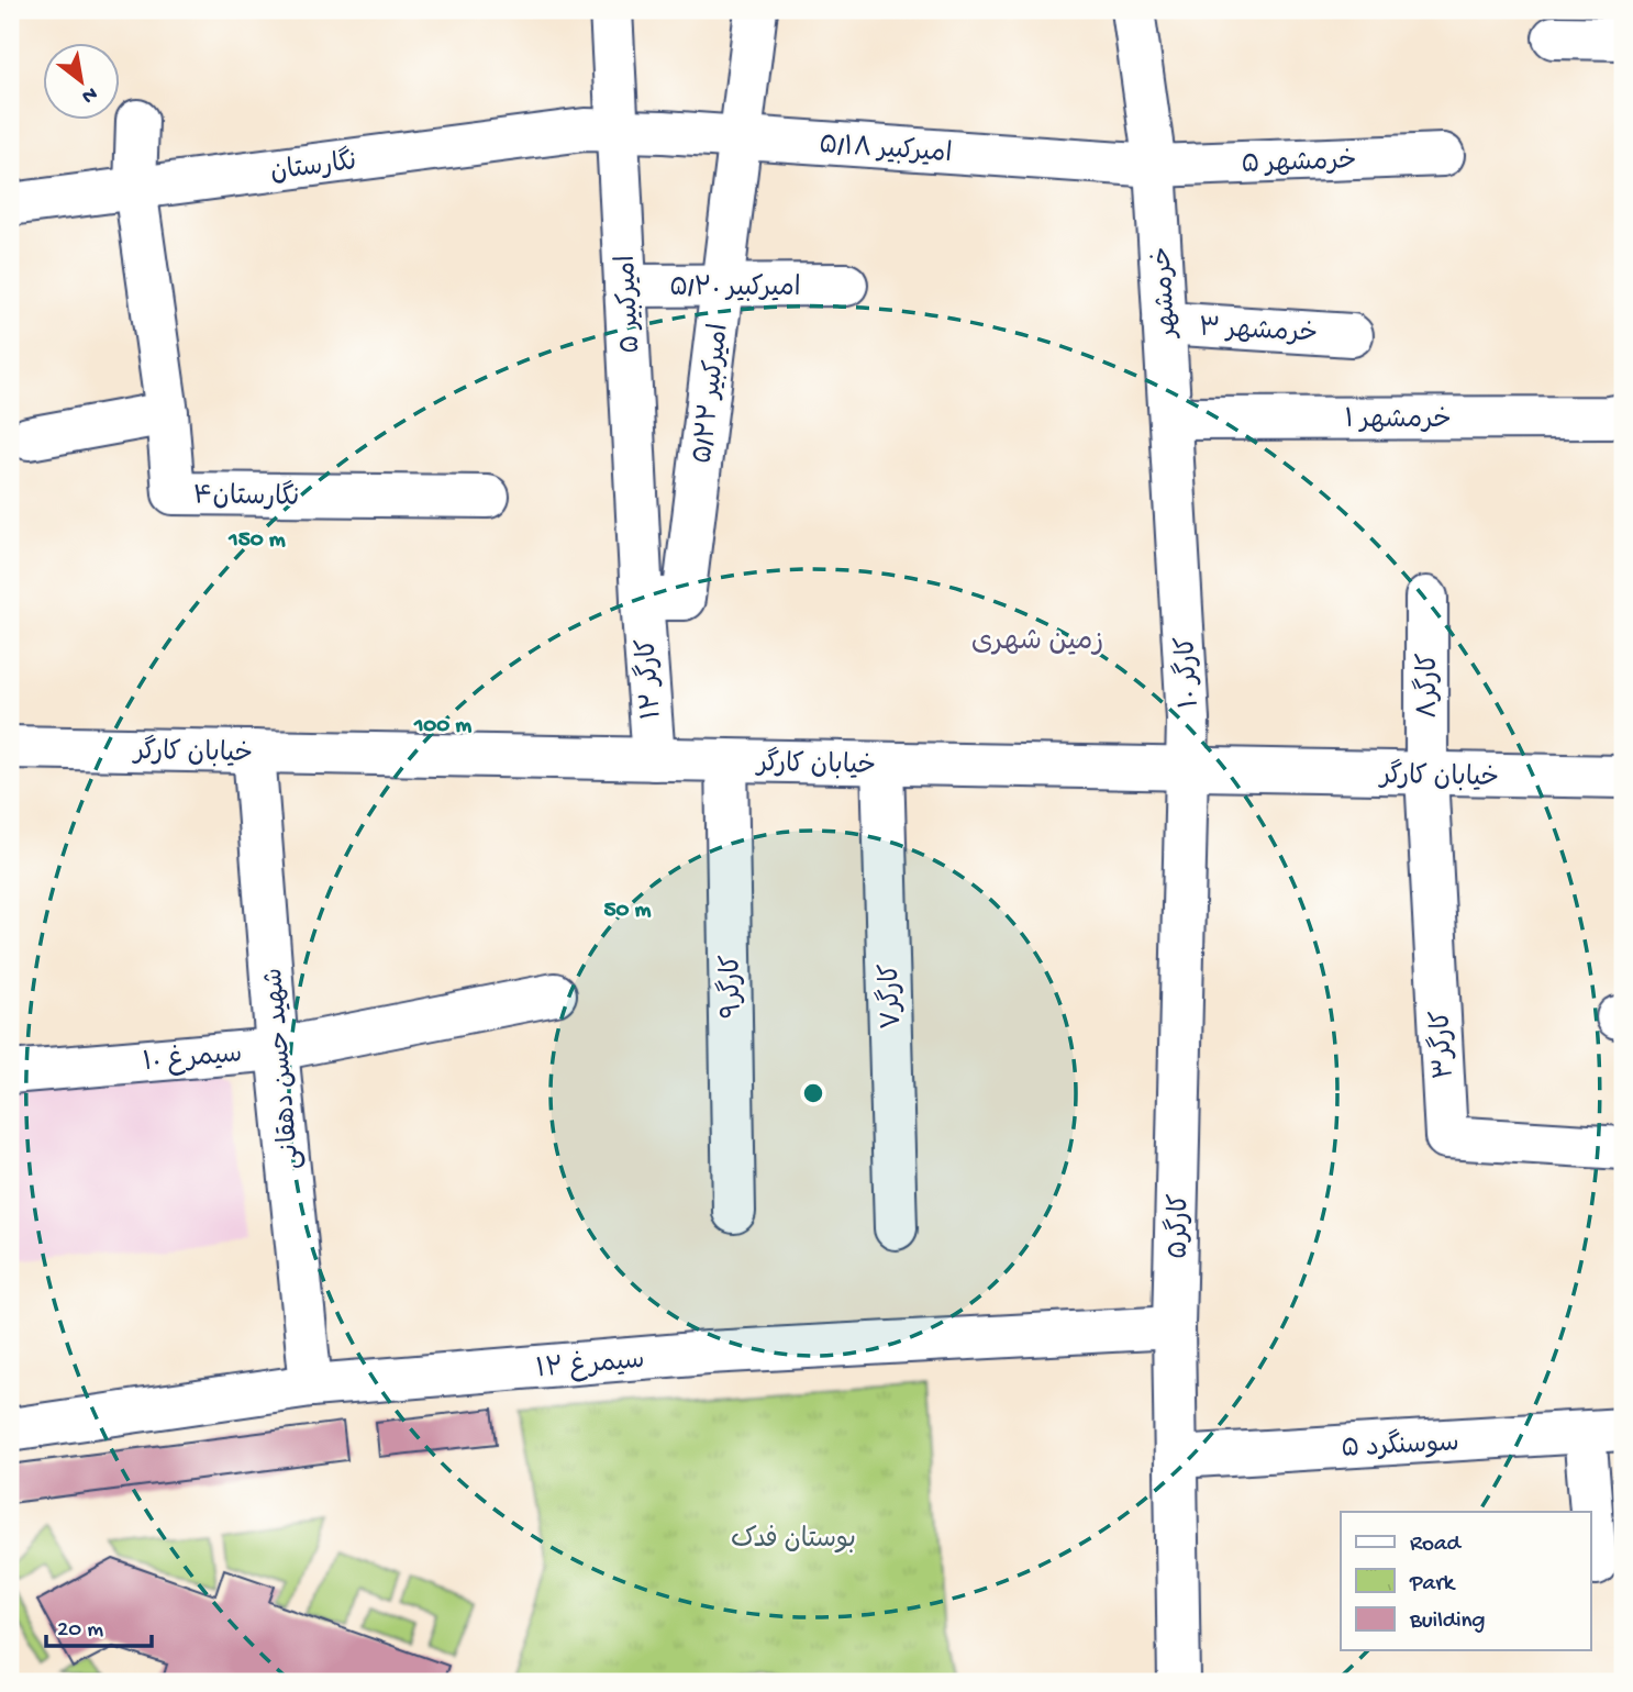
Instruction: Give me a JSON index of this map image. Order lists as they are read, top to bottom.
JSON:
{
  "streets": {
    "street": [
      "امیرکبیر ۵/۱۸",
      "خرمشهر ۵",
      "نگارستان",
      "امیرکبیر ۵/۲۰",
      "خرمشهر",
      "امیرکبیر ۵",
      "خرمشهر ۳",
      "امیرکبیر ۵/۲۲",
      "خرمشهر ۱",
      "نگارستان۴",
      "کارگر ۱۰",
      "کارگر ۱۲",
      "کارگر۸",
      "خیابان کارگر",
      "کارگر۹",
      "کارگر۷",
      "کارگر۳",
      "سیمرغ ۱۰",
      "شهید حسن دهقانی",
      "کارگر۵",
      "سیمرغ ۱۲",
      "سوسنگرد ۵"
    ]
  },
  "crossings": [
    ["امیرکبیر ۵/۱۸", "خرمشهر ۵"],
    ["امیرکبیر ۵/۱۸", "نگارستان"],
    ["امیرکبیر ۵/۱۸", "خرمشهر"],
    ["امیرکبیر ۵/۱۸", "امیرکبیر ۵"],
    ["خرمشهر ۵", "خرمشهر"],
    ["نگارستان", "امیرکبیر ۵"],
    ["نگارستان", "نگارستان۴"],
    ["امیرکبیر ۵/۲۰", "امیرکبیر ۵"],
    ["خرمشهر", "خرمشهر ۳"],
    ["خرمشهر", "خرمشهر ۱"],
    ["خرمشهر", "کارگر ۱۰"],
    ["امیرکبیر ۵", "امیرکبیر ۵/۲۲"],
    ["امیرکبیر ۵", "کارگر ۱۲"],
    ["امیرکبیر ۵/۲۲", "کارگر ۱۲"],
    ["کارگر ۱۰", "خیابان کارگر"],
    ["کارگر ۱۰", "کارگر۵"],
    ["کارگر ۱۲", "خیابان کارگر"],
    ["کارگر۸", "خیابان کارگر"],
    ["کارگر۸", "کارگر۳"],
    ["خیابان کارگر", "کارگر۹"],
    ["خیابان کارگر", "کارگر۷"],
    ["خیابان کارگر", "کارگر۳"],
    ["خیابان کارگر", "شهید حسن دهقانی"],
    ["خیابان کارگر", "کارگر۵"],
    ["سیمرغ ۱۰", "شهید حسن دهقانی"],
    ["شهید حسن دهقانی", "سیمرغ ۱۲"],
    ["کارگر۵", "سیمرغ ۱۲"],
    ["کارگر۵", "سوسنگرد ۵"]
  ],
  "districts": ["زمین شهری"],
  "parks": ["بوستان فدک"],
  "legend": ["Road", "Park", "Building"],
  "scale_bar": "20 m",
  "north": "bottom right",
  "rings": ["150 m", "100 m", "50 m"]
}
